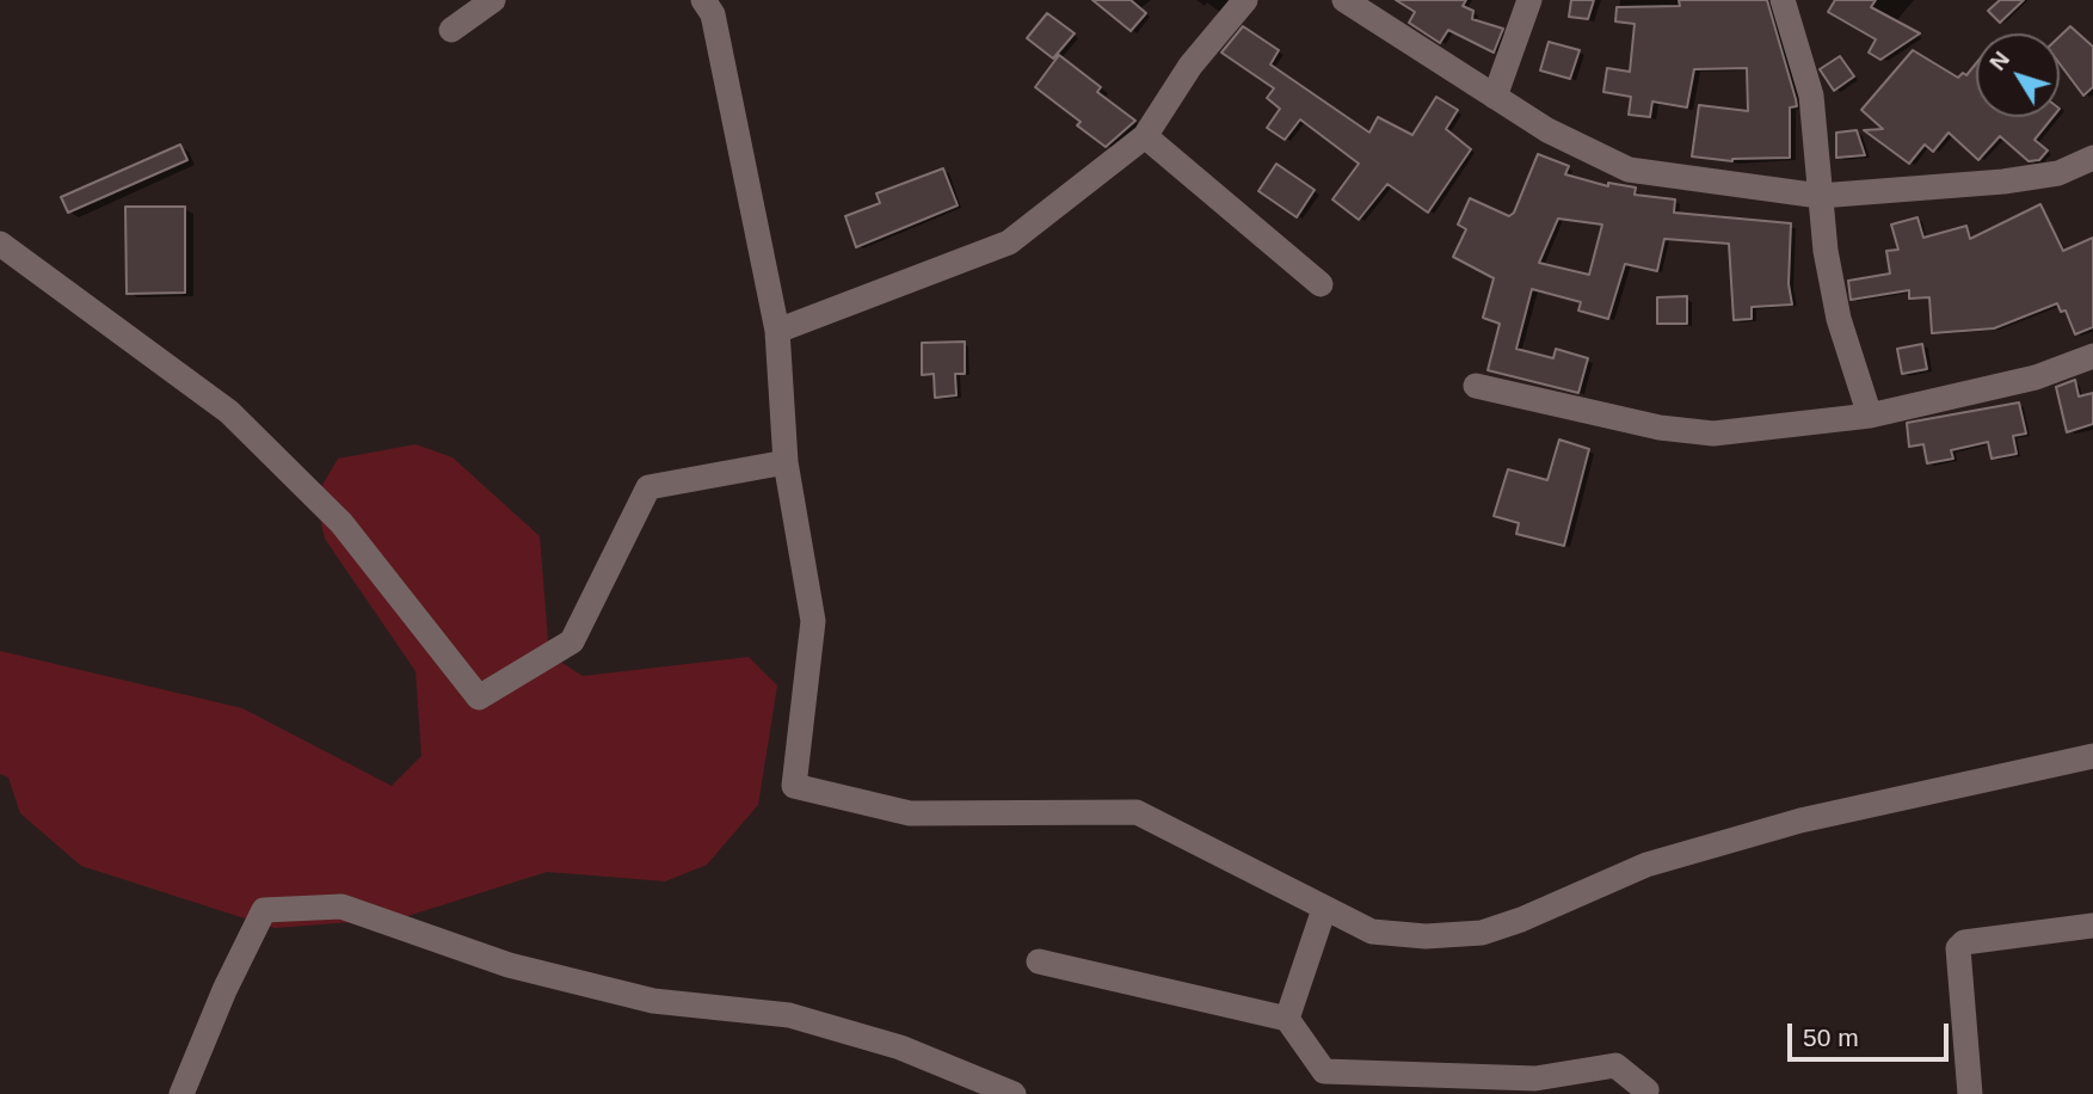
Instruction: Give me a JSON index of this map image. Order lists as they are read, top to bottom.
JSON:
{
  "scale_bar": "50 m",
  "north": "top left"
}
